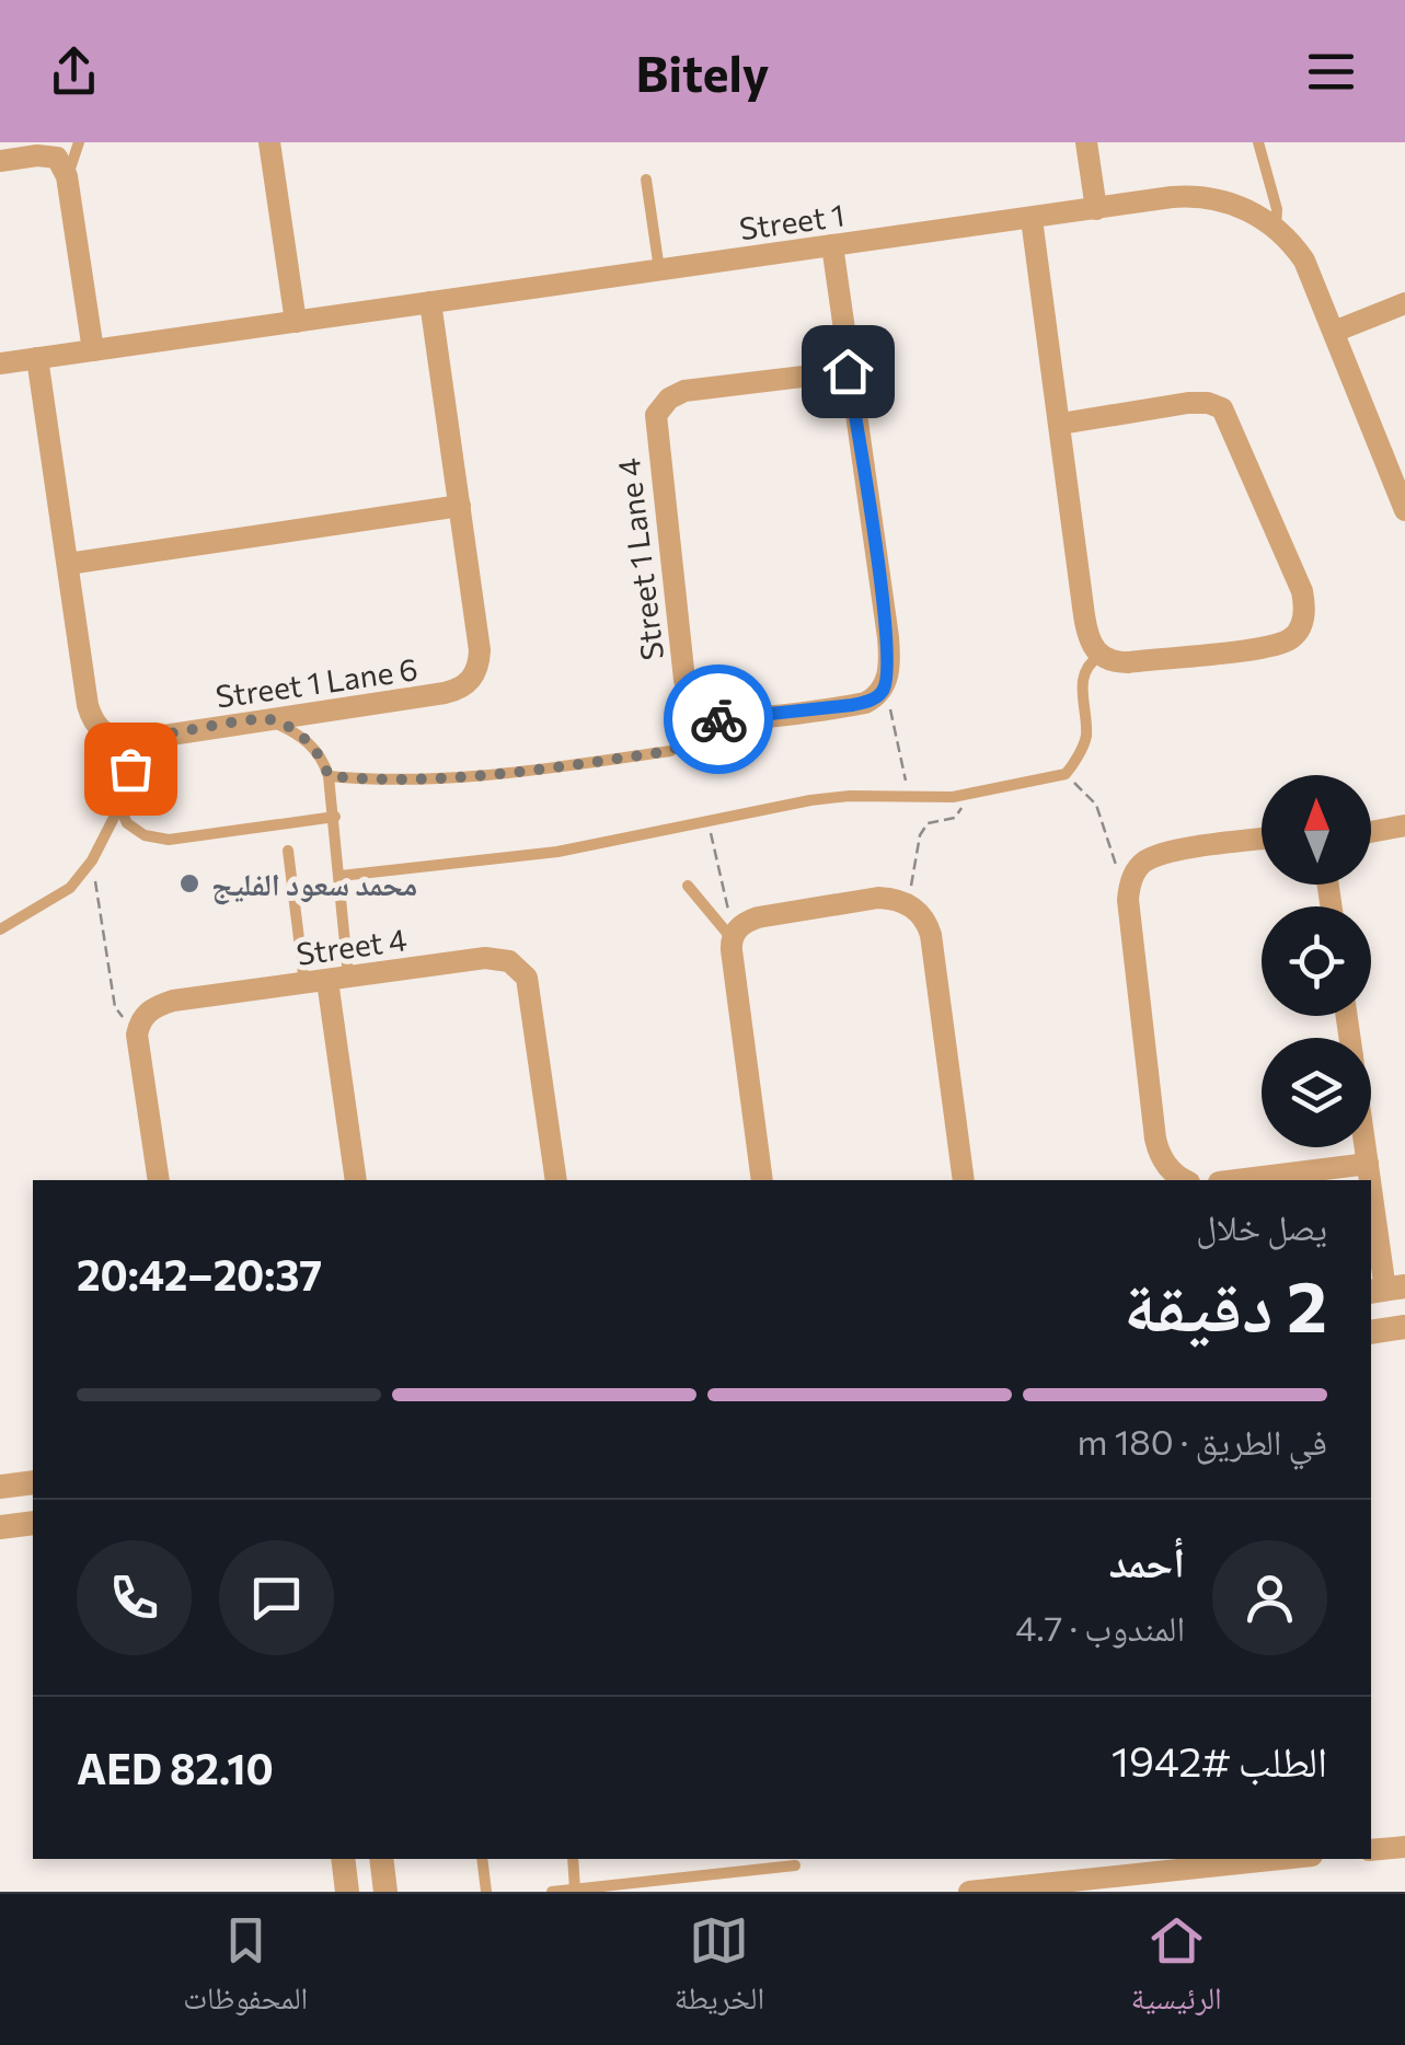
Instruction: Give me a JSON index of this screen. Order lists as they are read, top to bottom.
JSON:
{
  "streets": {
    "street": [
      "Street 1",
      "Street 1 Lane 4",
      "Street 1 Lane 6",
      "Street 4"
    ]
  },
  "crossings": [
    ["Street 1", "Street 1 Lane 6"]
  ],
  "places": ["محمد سعود الفليج"],
  "north": "top",
  "page": {
    "header": "Bitely",
    "heading": ["2 دقيقة", "يصل خلال", "20:37–20:42"],
    "panel": [
      "أحمد",
      "المندوب · 4.7",
      "الطلب #1942",
      "AED 82.10"
    ],
    "bar": "في الطريق · 180 m",
    "tabs": ["الرئيسية", "الخريطة", "المحفوظات"]
  }
}
